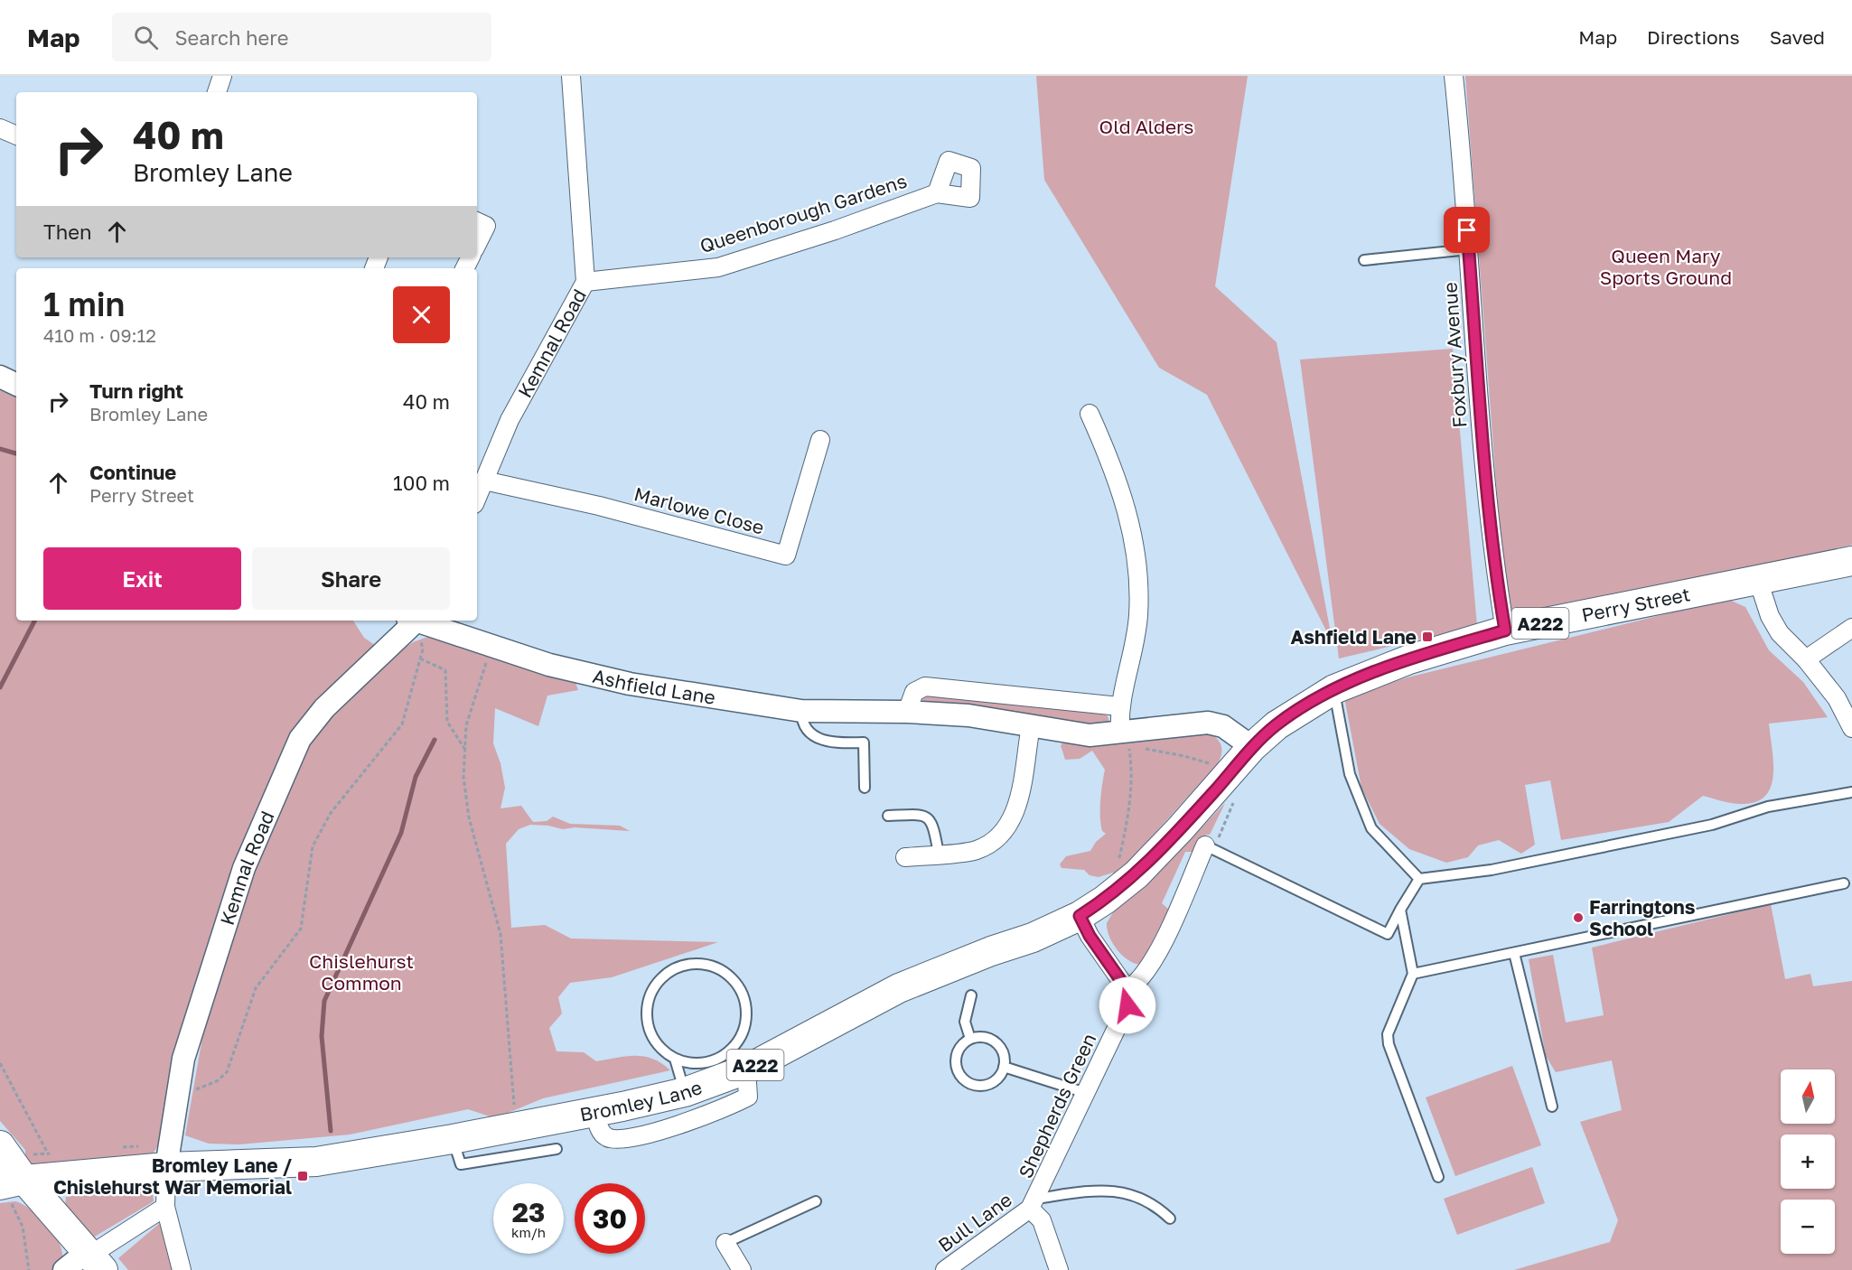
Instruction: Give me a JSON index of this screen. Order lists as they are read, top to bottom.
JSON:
{
  "streets": {
    "main road": ["Perry Street", "A222", "Bromley Lane"],
    "street": [
      "Queenborough Gardens",
      "Kemnal Road",
      "Foxbury Avenue",
      "Marlowe Close",
      "Ashfield Lane",
      "Shepherds Green",
      "Bull Lane"
    ]
  },
  "crossings": [
    ["Queenborough Gardens", "Kemnal Road"],
    ["Kemnal Road", "Marlowe Close"],
    ["Kemnal Road", "Bromley Lane"],
    ["Foxbury Avenue", "Perry Street"],
    ["Perry Street", "Ashfield Lane"],
    ["Perry Street", "Bromley Lane"],
    ["Ashfield Lane", "Bromley Lane"],
    ["Shepherds Green", "Bull Lane"]
  ],
  "parks": ["Old Alders", "Queen Mary Sports Ground", "Chislehurst Common"],
  "places": {
    "transit": ["Ashfield Lane", "Bromley Lane / Chislehurst War Memorial"],
    "other": ["Farringtons School"]
  },
  "north": "top",
  "page": {
    "header": "Map",
    "search": "Search here",
    "nav": ["Map", "Directions", "Saved"],
    "turn": ["40 m", "Bromley Lane"],
    "then": "Then",
    "heading": ["1 min", "410 m · 09:12"],
    "list": [
      {
        "name": "Turn right",
        "note": "Bromley Lane",
        "value": "40 m"
      },
      {
        "name": "Continue",
        "note": "Perry Street",
        "value": "100 m"
      }
    ],
    "buttons": ["Exit", "Share"],
    "map_buttons": ["+", "−"],
    "speed": "23 km/h",
    "limit": "30"
  }
}
